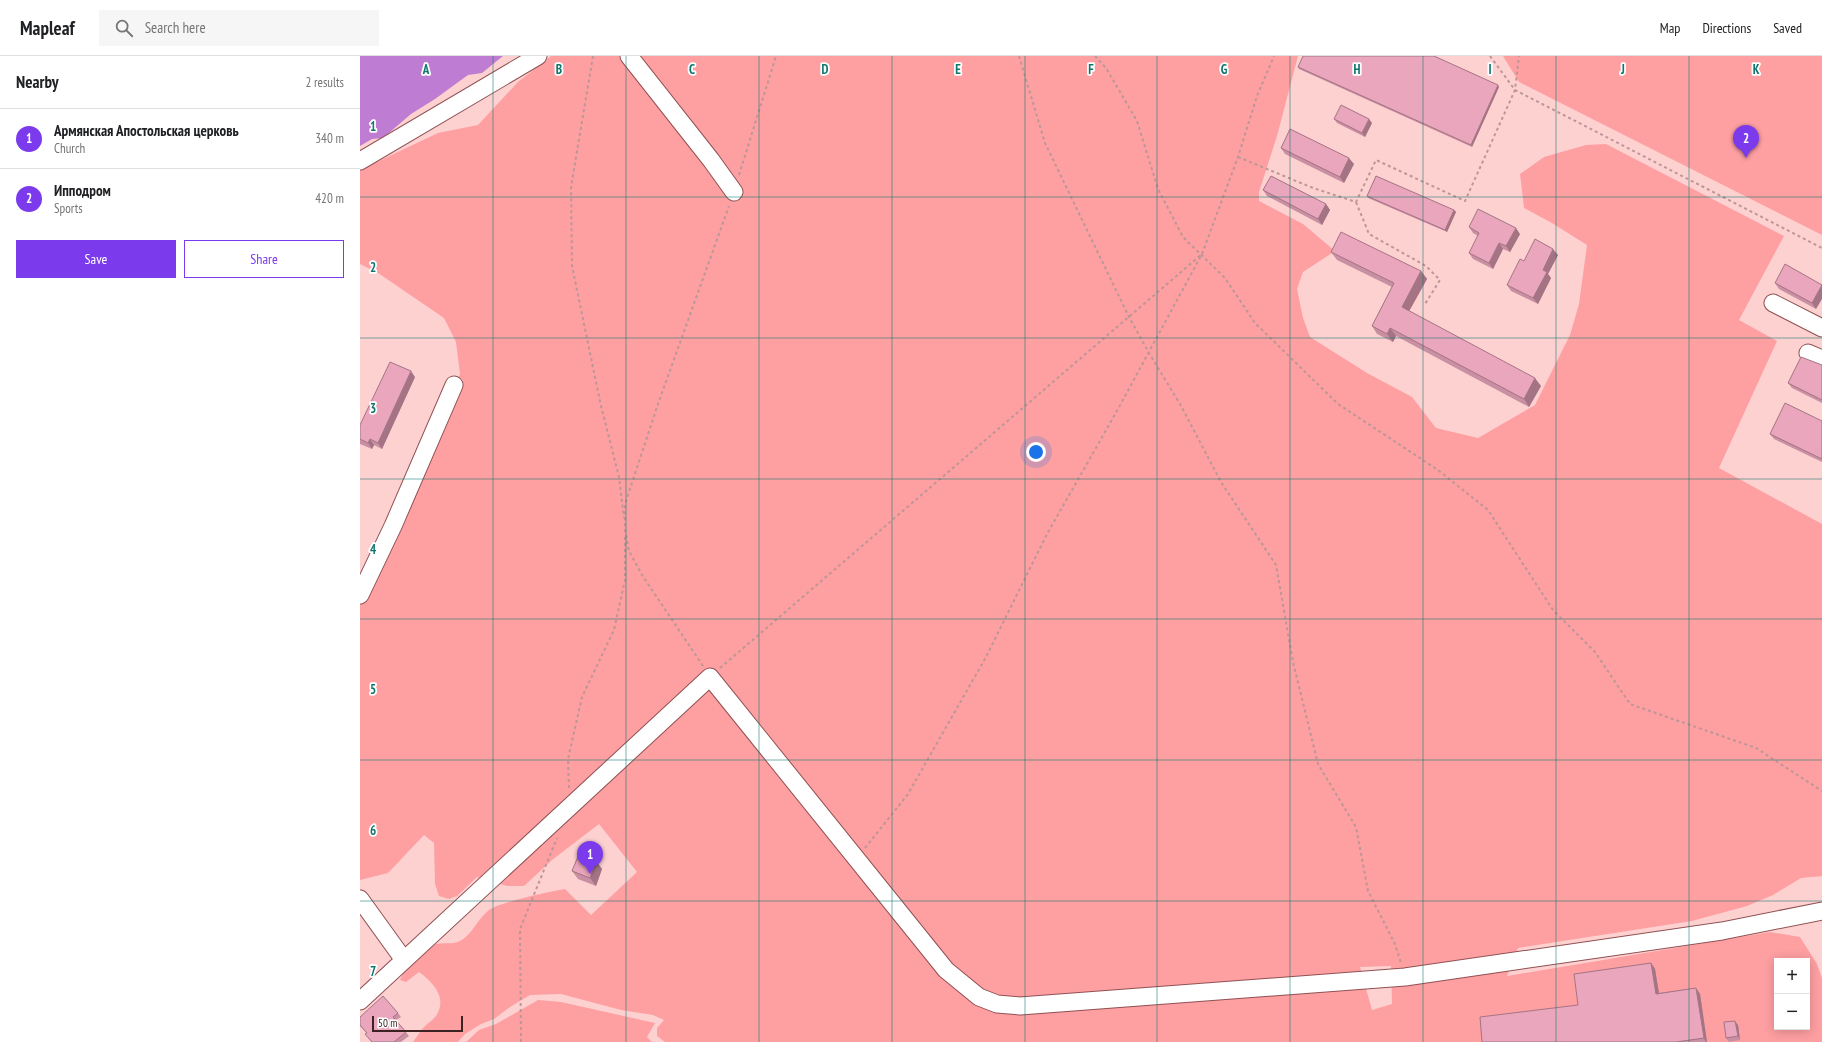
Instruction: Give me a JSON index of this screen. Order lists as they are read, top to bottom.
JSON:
{
  "scale_bar": "50 m",
  "page": {
    "header": "Mapleaf",
    "search": "Search here",
    "nav": ["Map", "Directions", "Saved"],
    "heading": ["Nearby", "2 results"],
    "list": [
      {
        "mark": "1",
        "name": "Армянская Апостольская церковь",
        "note": "Church",
        "value": "340 m"
      },
      {
        "mark": "2",
        "name": "Ипподром",
        "note": "Sports",
        "value": "420 m"
      }
    ],
    "pins": ["2", "1"],
    "buttons": ["Save", "Share"],
    "map_buttons": ["+", "−"],
    "scale": "50 m"
  },
  "grid": {
    "columns": [
      "A",
      "B",
      "C",
      "D",
      "E",
      "F",
      "G",
      "H",
      "I",
      "J",
      "K"
    ],
    "rows": [
      "1",
      "2",
      "3",
      "4",
      "5",
      "6",
      "7"
    ]
  }
}
